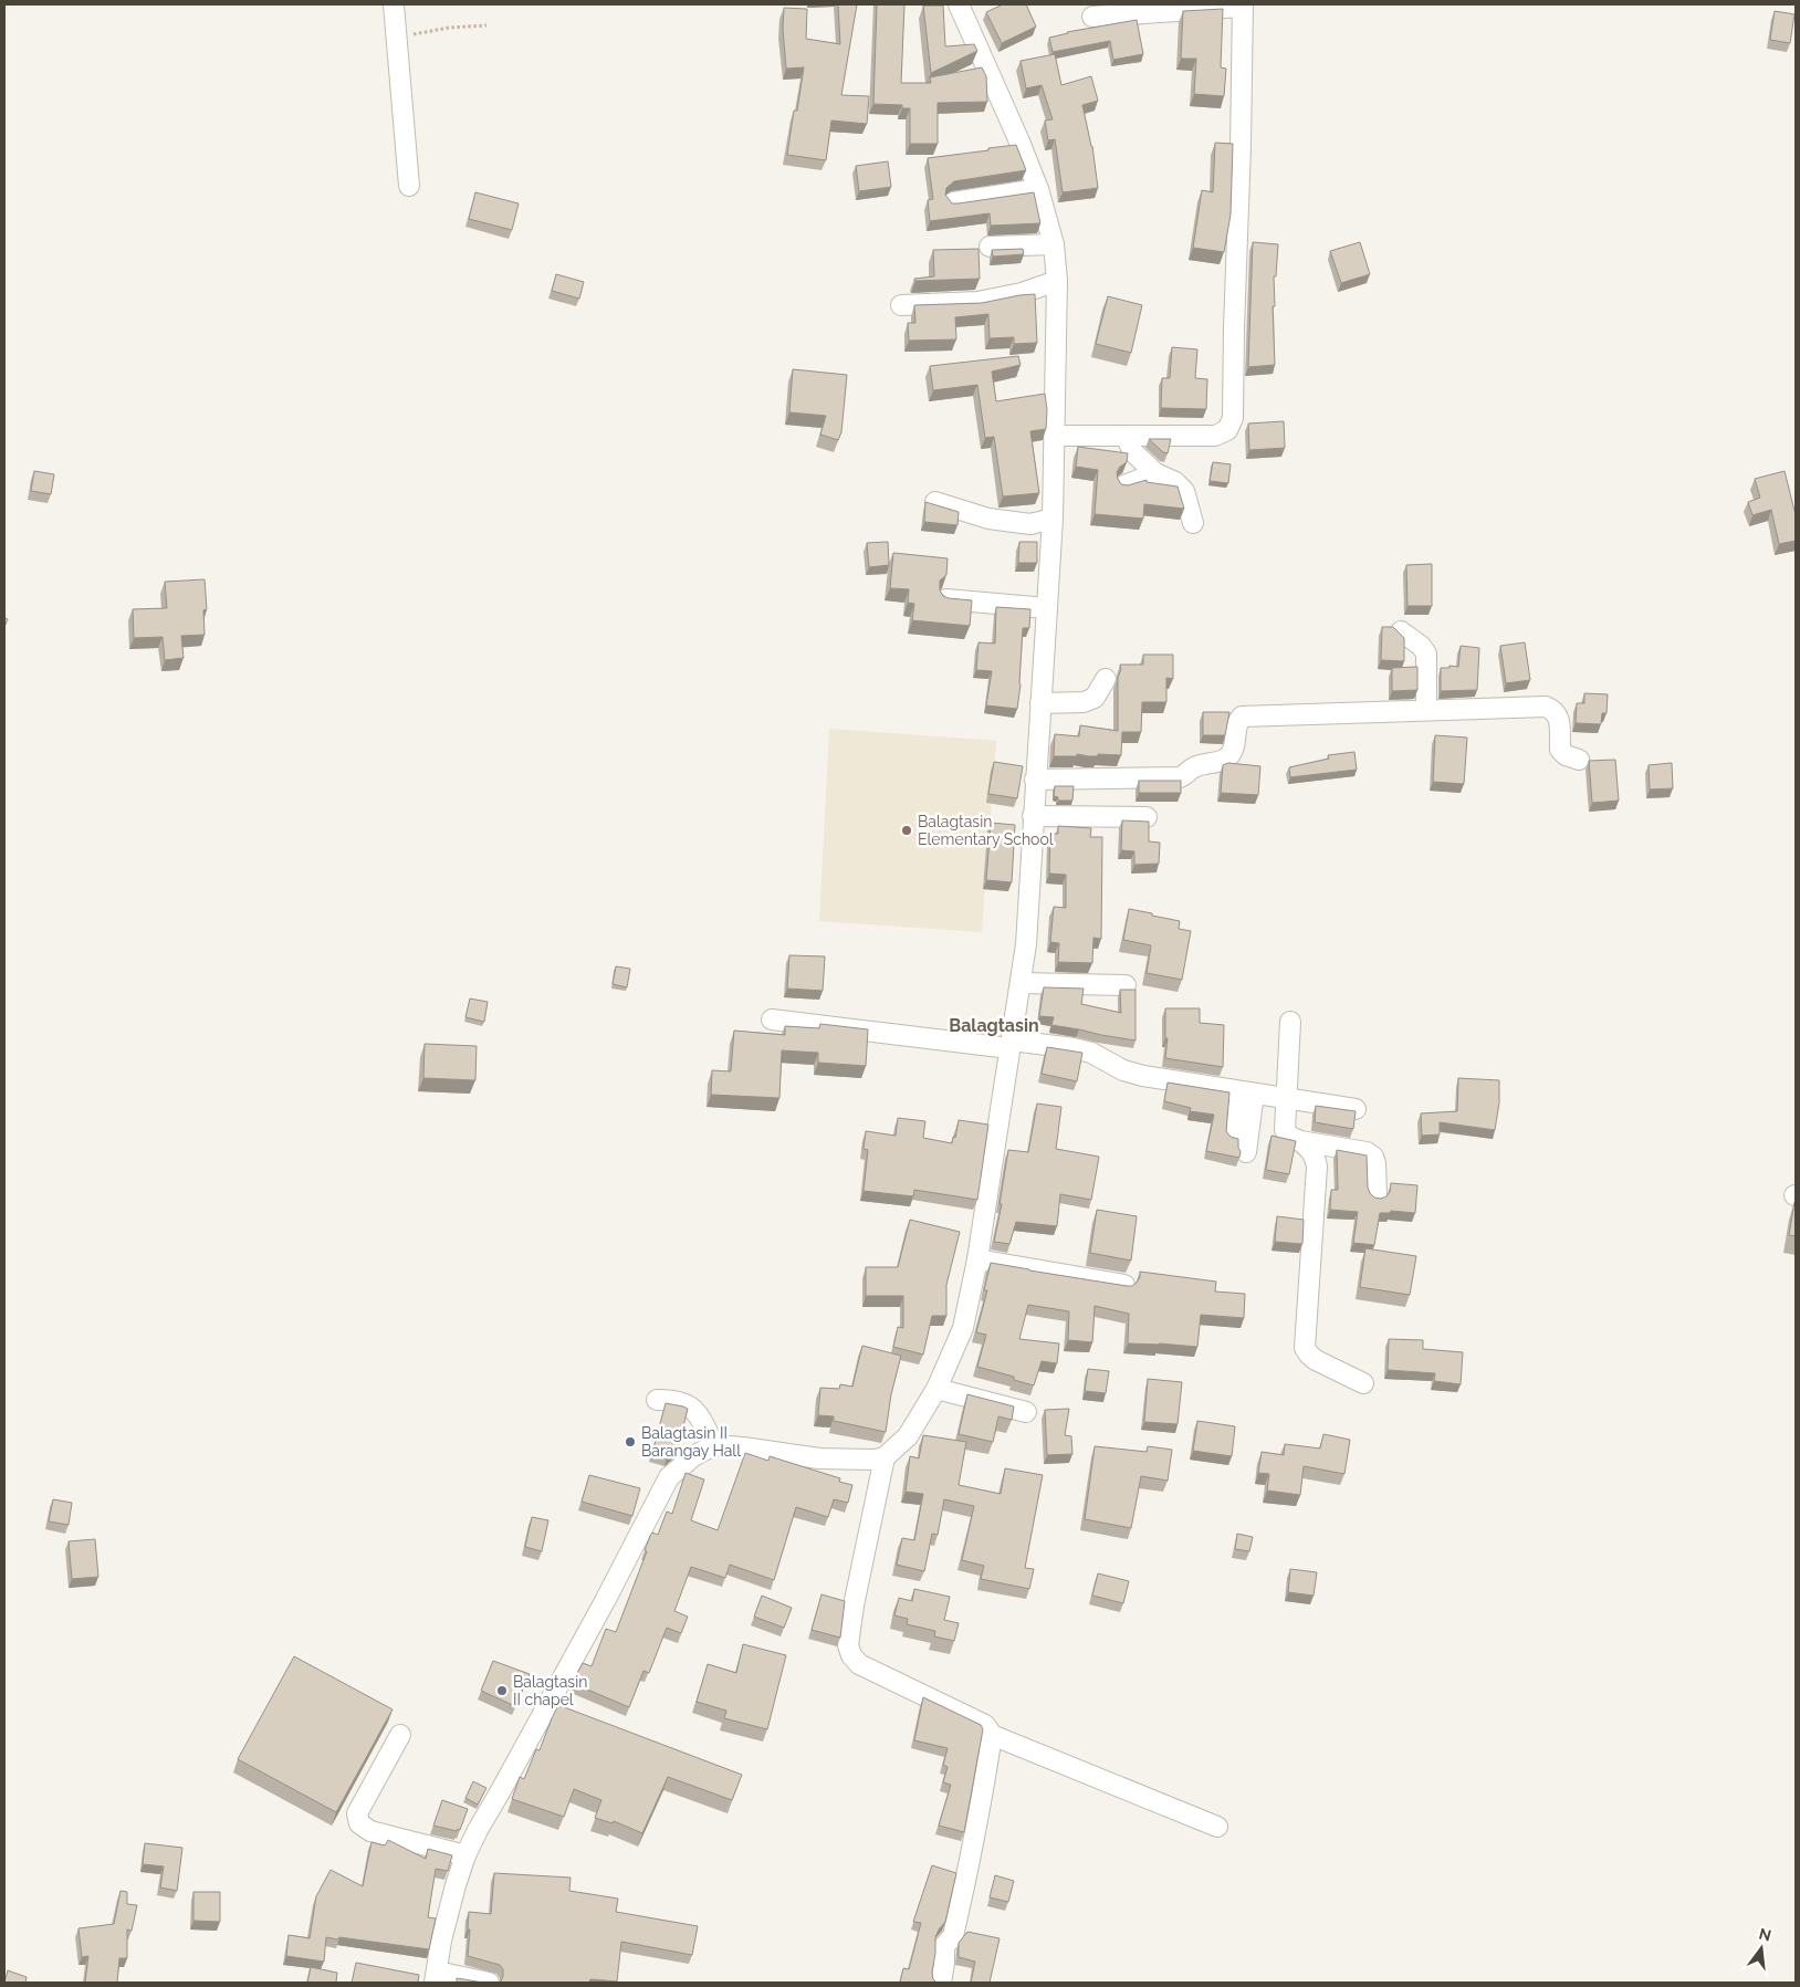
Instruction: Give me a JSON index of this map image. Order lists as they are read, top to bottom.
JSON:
{
  "districts": ["Balagtasin"],
  "places": ["Balagtasin Elementary School", "Balagtasin II Barangay Hall", "Balagtasin II chapel"],
  "north": "top"
}
